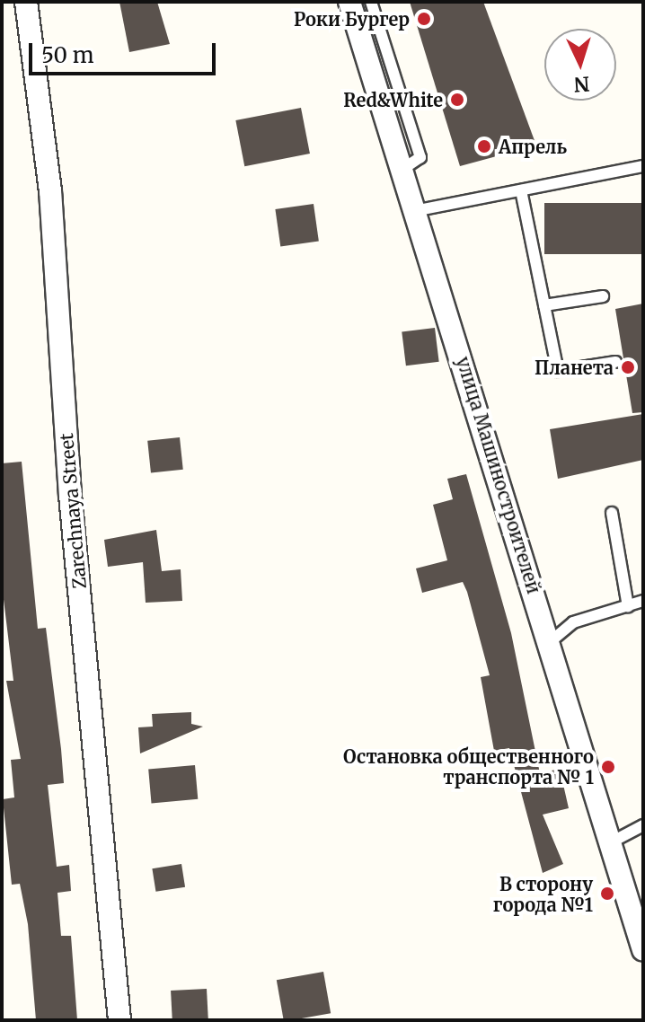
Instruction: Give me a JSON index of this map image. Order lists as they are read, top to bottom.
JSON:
{
  "streets": {
    "street": ["улица Машиностроителей", "Zarechnaya Street"]
  },
  "places": [
    "Роки Бургер",
    "Red&White",
    "Апрель",
    "Планета",
    "Остановка общественного транспорта № 1",
    "В сторону города №1"
  ],
  "scale_bar": "50 m",
  "north": "bottom"
}
